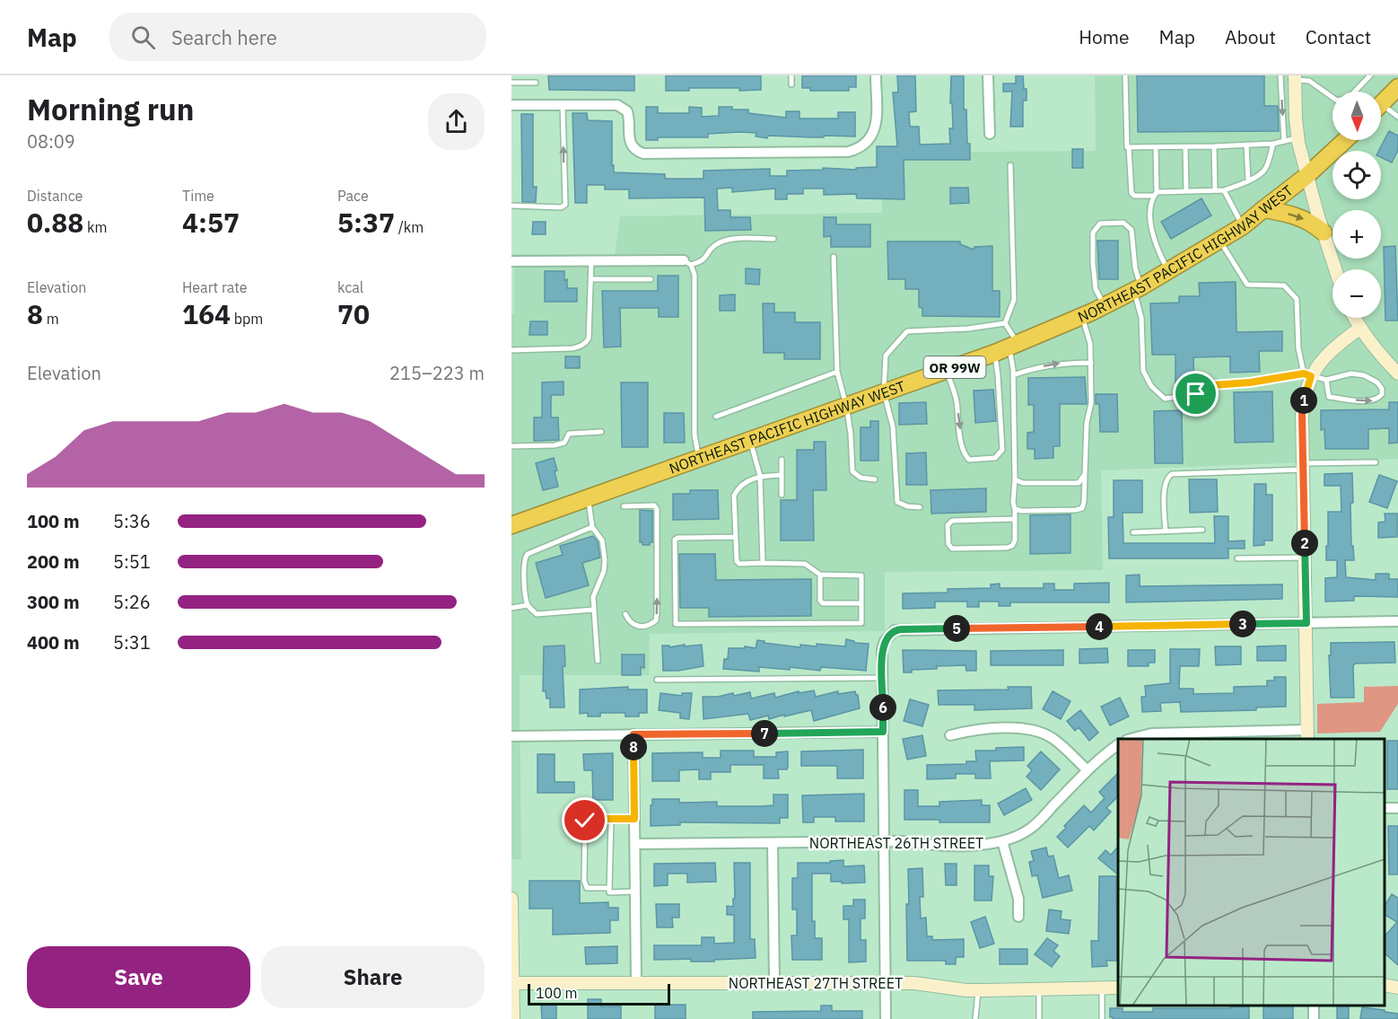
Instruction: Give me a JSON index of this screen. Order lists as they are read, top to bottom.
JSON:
{
  "streets": {
    "highway": ["NORTHEAST PACIFIC HIGHWAY WEST", "OR 99W"],
    "street": ["NORTHEAST 26TH STREET", "NORTHEAST 27TH STREET"]
  },
  "scale_bar": "100 m",
  "north": "bottom",
  "page": {
    "header": "Map",
    "search": "Search here",
    "nav": [
      "Home",
      "Map",
      "About",
      "Contact"
    ],
    "heading": ["Morning run", "08:09"],
    "map_buttons": ["+", "−"],
    "stats": [
      ["Distance", "0.88 km"],
      ["Time", "4:57"],
      ["Pace", "5:37 /km"],
      ["Elevation", "8 m"],
      ["Heart rate", "164 bpm"],
      ["kcal", "70"]
    ],
    "chart": ["Elevation", "215–223 m"],
    "pins": [
      "1",
      "2",
      "3",
      "4",
      "5",
      "6",
      "7",
      "8"
    ],
    "list": [
      {
        "name": "100 m",
        "note": "5:36"
      },
      {
        "name": "200 m",
        "note": "5:51"
      },
      {
        "name": "300 m",
        "note": "5:26"
      },
      {
        "name": "400 m",
        "note": "5:31"
      }
    ],
    "buttons": ["Save", "Share"],
    "scale": "100 m"
  }
}
